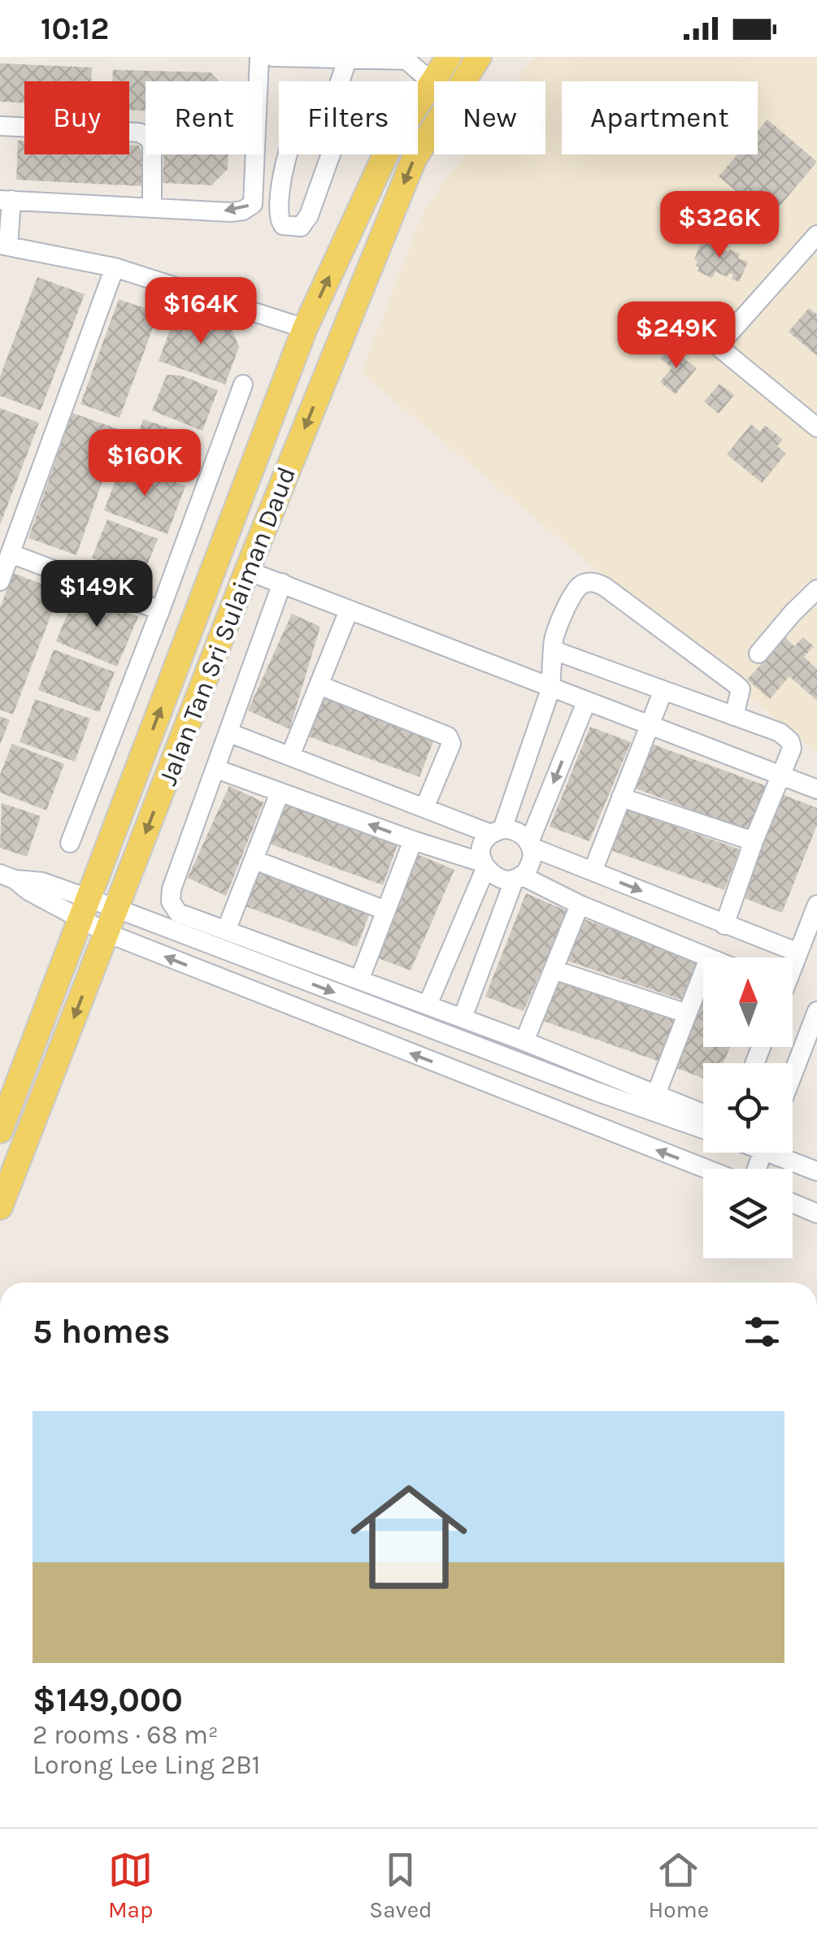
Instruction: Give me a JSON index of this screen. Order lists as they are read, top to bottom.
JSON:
{
  "streets": {
    "main road": ["Jalan Tan Sri Sulaiman Daud"]
  },
  "north": "top",
  "page": {
    "status": "10:12",
    "chip": [
      "Buy",
      "Rent",
      "Filters",
      "New",
      "Apartment"
    ],
    "price": [
      "$326K",
      "$164K",
      "$249K",
      "$160K",
      "$149K"
    ],
    "heading": "5 homes",
    "list": [
      {
        "name": "$149,000",
        "note": "2 rooms · 68 m² · Lorong Lee Ling 2B1"
      }
    ],
    "tabs": ["Map", "Saved", "Home"]
  }
}
